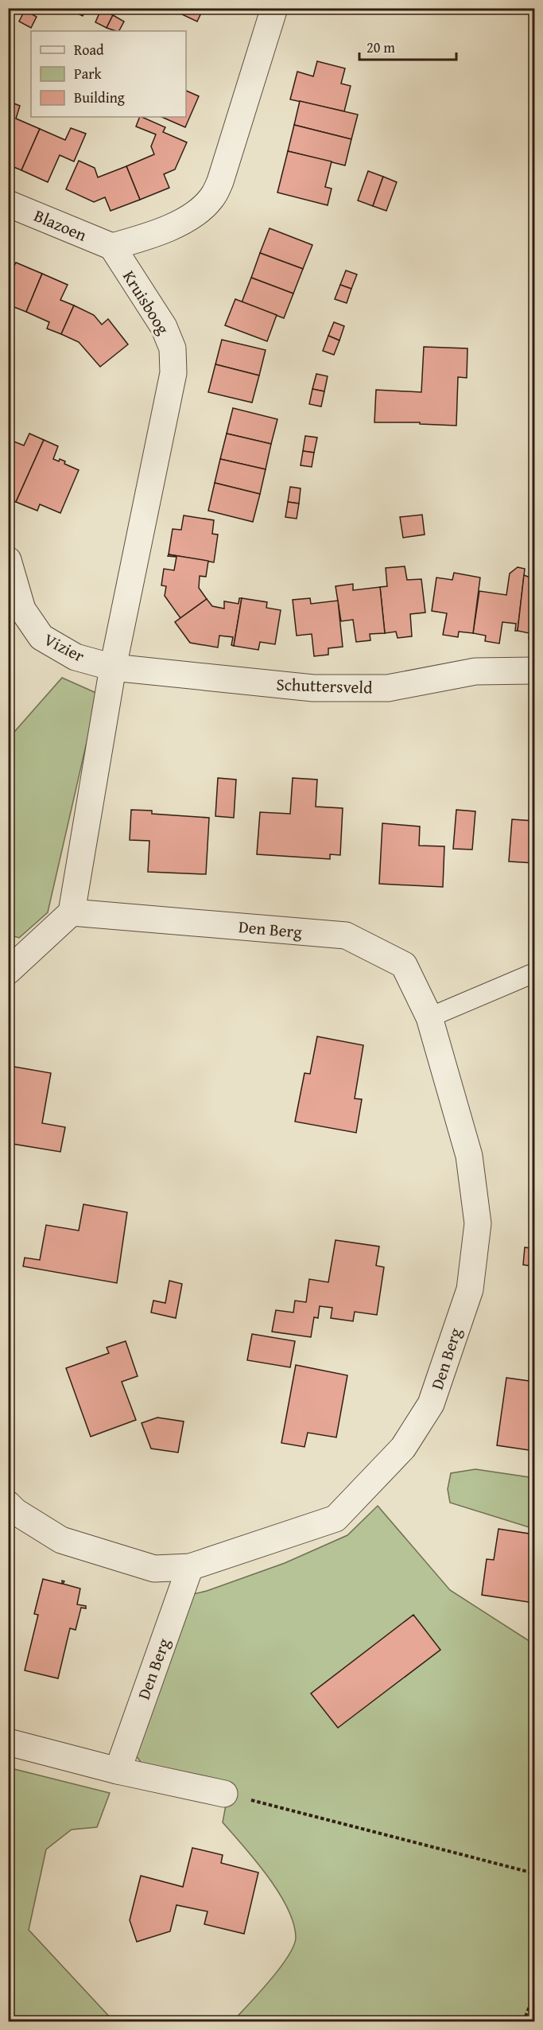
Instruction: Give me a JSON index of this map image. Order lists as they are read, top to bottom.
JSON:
{
  "streets": {
    "street": [
      "Blazoen",
      "Kruisboog",
      "Vizier",
      "Schuttersveld",
      "Den Berg"
    ]
  },
  "crossings": [
    ["Blazoen", "Kruisboog"],
    ["Kruisboog", "Vizier"],
    ["Kruisboog", "Schuttersveld"],
    ["Vizier", "Schuttersveld"]
  ],
  "legend": ["Road", "Park", "Building"],
  "scale_bar": "20 m"
}
